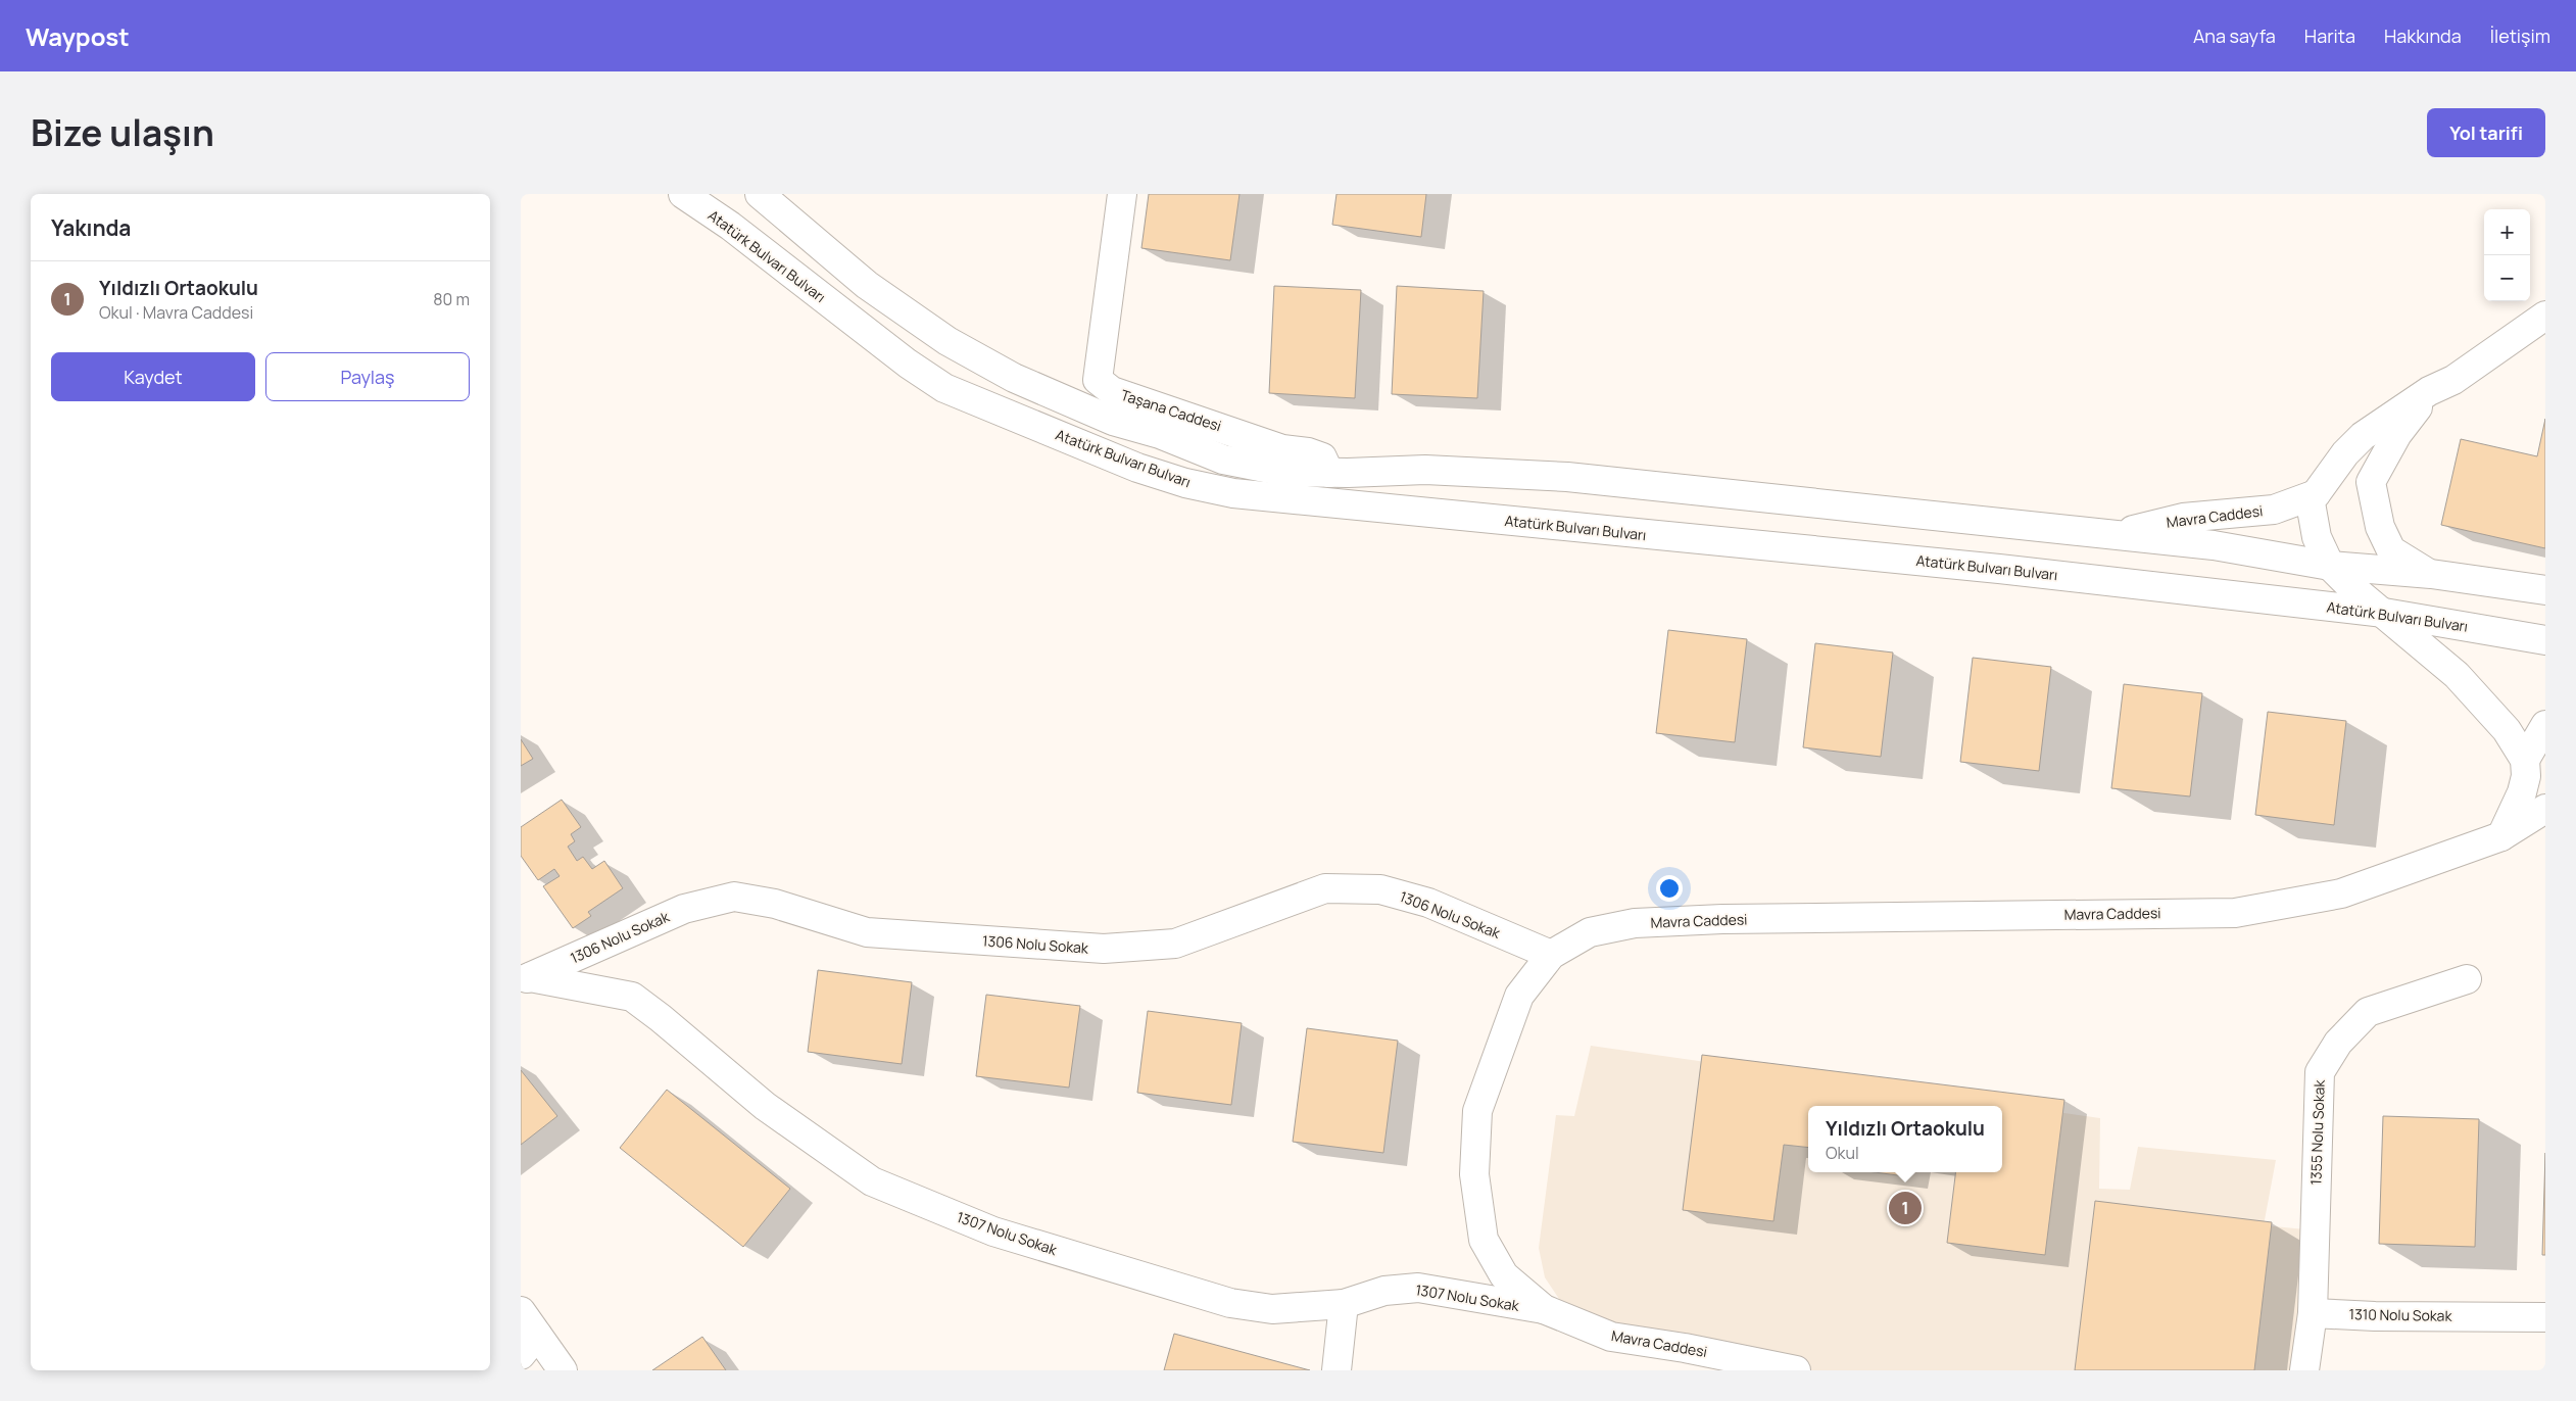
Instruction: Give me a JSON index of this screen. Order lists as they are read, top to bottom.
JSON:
{
  "streets": {
    "street": [
      "Atatürk Bulvarı Bulvarı",
      "Taşana Caddesi",
      "Mavra Caddesi",
      "1306 Nolu Sokak",
      "1355 Nolu Sokak",
      "1307 Nolu Sokak",
      "1310 Nolu Sokak"
    ]
  },
  "crossings": [
    ["Mavra Caddesi", "1306 Nolu Sokak"],
    ["Mavra Caddesi", "1307 Nolu Sokak"],
    ["1306 Nolu Sokak", "1307 Nolu Sokak"],
    ["1355 Nolu Sokak", "1310 Nolu Sokak"]
  ],
  "page": {
    "header": "Waypost",
    "nav": [
      "Ana sayfa",
      "Harita",
      "Hakkında",
      "İletişim"
    ],
    "title": "Bize ulaşın",
    "buttons": [
      "Yol tarifi",
      ["Kaydet", "Paylaş"]
    ],
    "heading": "Yakında",
    "map_buttons": ["+", "−"],
    "list": [
      {
        "mark": "1",
        "name": "Yıldızlı Ortaokulu",
        "note": "Okul · Mavra Caddesi",
        "value": "80 m"
      }
    ],
    "popup": ["Yıldızlı Ortaokulu", "Okul"],
    "pins": "1"
  }
}
